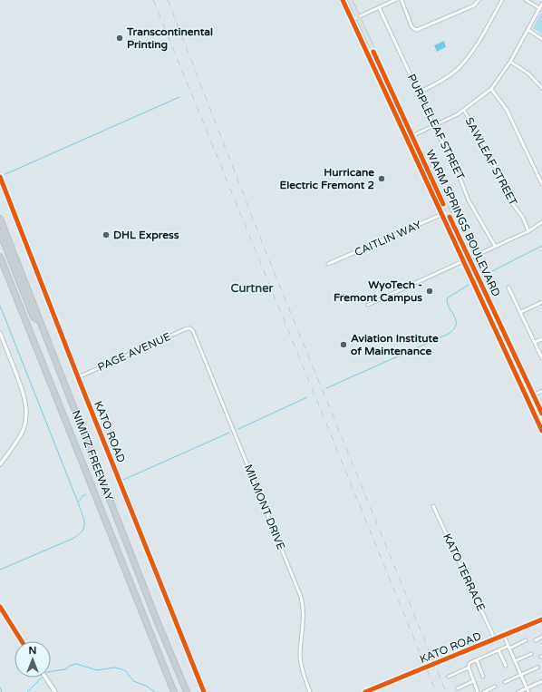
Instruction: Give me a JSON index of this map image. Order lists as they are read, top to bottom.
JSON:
{
  "streets": {
    "highway": ["NIMITZ FREEWAY"],
    "main road": ["WARM SPRINGS BOULEVARD"],
    "street": [
      "PURPLELEAF STREET",
      "SAWLEAF STREET",
      "CAITLIN WAY",
      "PAGE AVENUE",
      "KATO ROAD",
      "MILMONT DRIVE",
      "KATO TERRACE"
    ]
  },
  "crossings": [
    ["WARM SPRINGS BOULEVARD", "CAITLIN WAY"],
    ["PAGE AVENUE", "KATO ROAD"],
    ["PAGE AVENUE", "MILMONT DRIVE"],
    ["KATO ROAD", "KATO TERRACE"]
  ],
  "districts": ["Curtner"],
  "places": [
    "Transcontinental Printing",
    "Hurricane Electric Fremont 2",
    "DHL Express",
    "WyoTech - Fremont Campus",
    "Aviation Institute of Maintenance"
  ],
  "north": "top"
}
